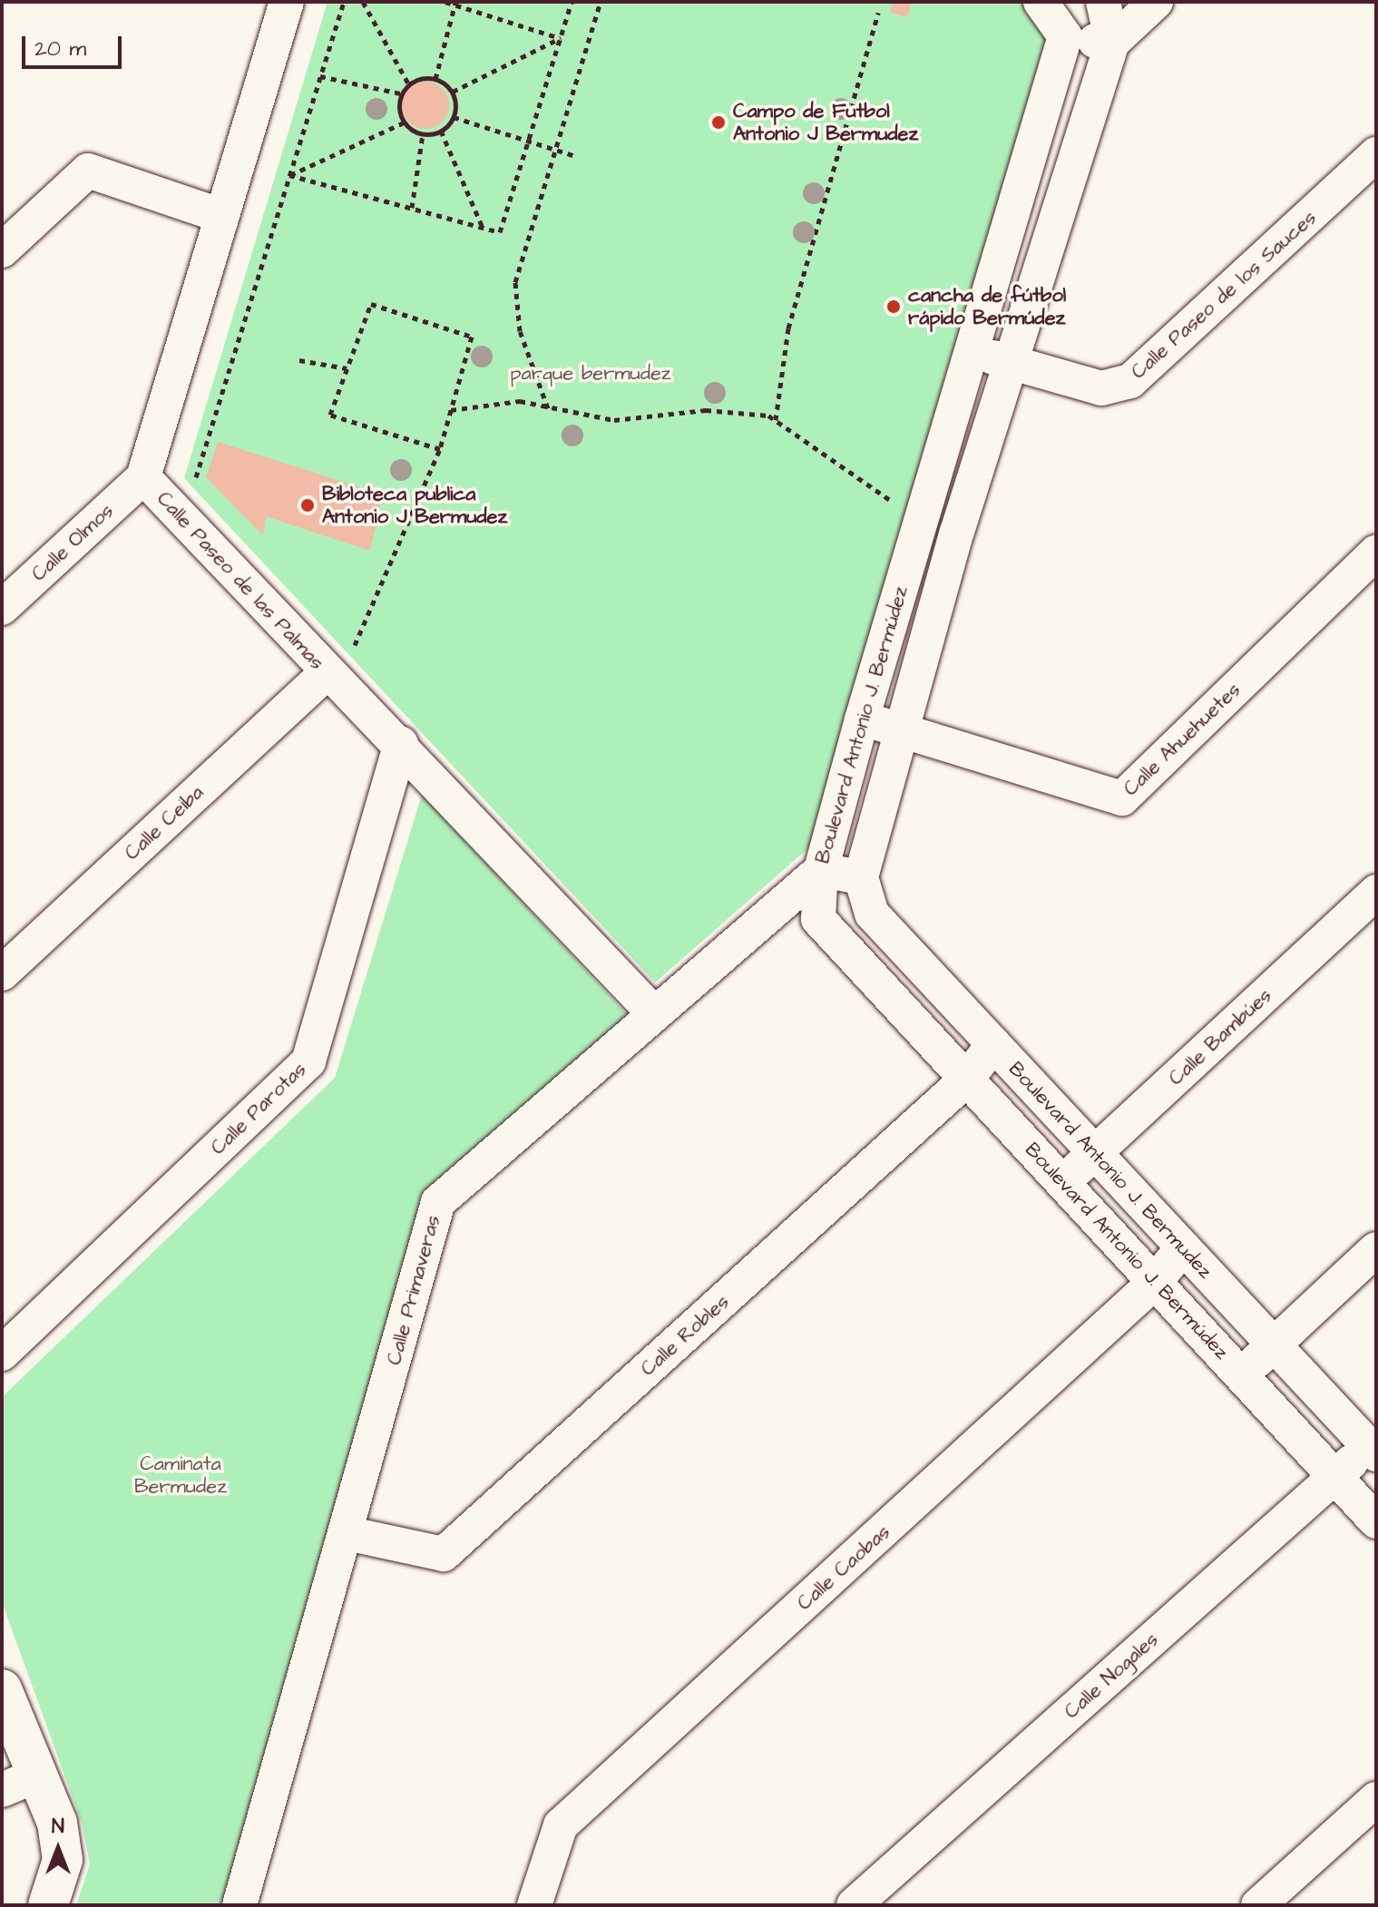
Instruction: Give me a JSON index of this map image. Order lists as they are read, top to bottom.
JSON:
{
  "streets": {
    "street": [
      "Calle Paseo de los Sauces",
      "Calle Olmos",
      "Calle Paseo de las Palmas",
      "Boulevard Antonio J. Bermúdez",
      "Calle Ahuehuetes",
      "Calle Ceiba",
      "Calle Bambúes",
      "Calle Parotas",
      "Boulevard Antonio J. Bermudez",
      "Calle Primaveras",
      "Calle Robles",
      "Calle Caobas",
      "Calle Nogales"
    ]
  },
  "crossings": [
    ["Calle Paseo de los Sauces", "Boulevard Antonio J. Bermúdez"],
    ["Calle Olmos", "Calle Paseo de las Palmas"],
    ["Calle Paseo de las Palmas", "Calle Ceiba"],
    ["Calle Paseo de las Palmas", "Calle Parotas"],
    ["Calle Paseo de las Palmas", "Calle Primaveras"],
    ["Boulevard Antonio J. Bermúdez", "Calle Ahuehuetes"],
    ["Boulevard Antonio J. Bermúdez", "Calle Bambúes"],
    ["Boulevard Antonio J. Bermúdez", "Boulevard Antonio J. Bermudez"],
    ["Boulevard Antonio J. Bermúdez", "Calle Primaveras"],
    ["Boulevard Antonio J. Bermúdez", "Calle Robles"],
    ["Boulevard Antonio J. Bermúdez", "Calle Caobas"],
    ["Boulevard Antonio J. Bermúdez", "Calle Nogales"],
    ["Calle Bambúes", "Boulevard Antonio J. Bermudez"],
    ["Boulevard Antonio J. Bermudez", "Calle Robles"],
    ["Boulevard Antonio J. Bermudez", "Calle Caobas"],
    ["Boulevard Antonio J. Bermudez", "Calle Nogales"],
    ["Calle Primaveras", "Calle Robles"]
  ],
  "parks": ["parque bermudez", "Caminata Bermudez"],
  "places": ["Campo de Futbol Antonio J Bermudez", "cancha de fútbol rápido Bermúdez", "Bibloteca publica Antonio J Bermudez"],
  "scale_bar": "20 m",
  "north": "top"
}
